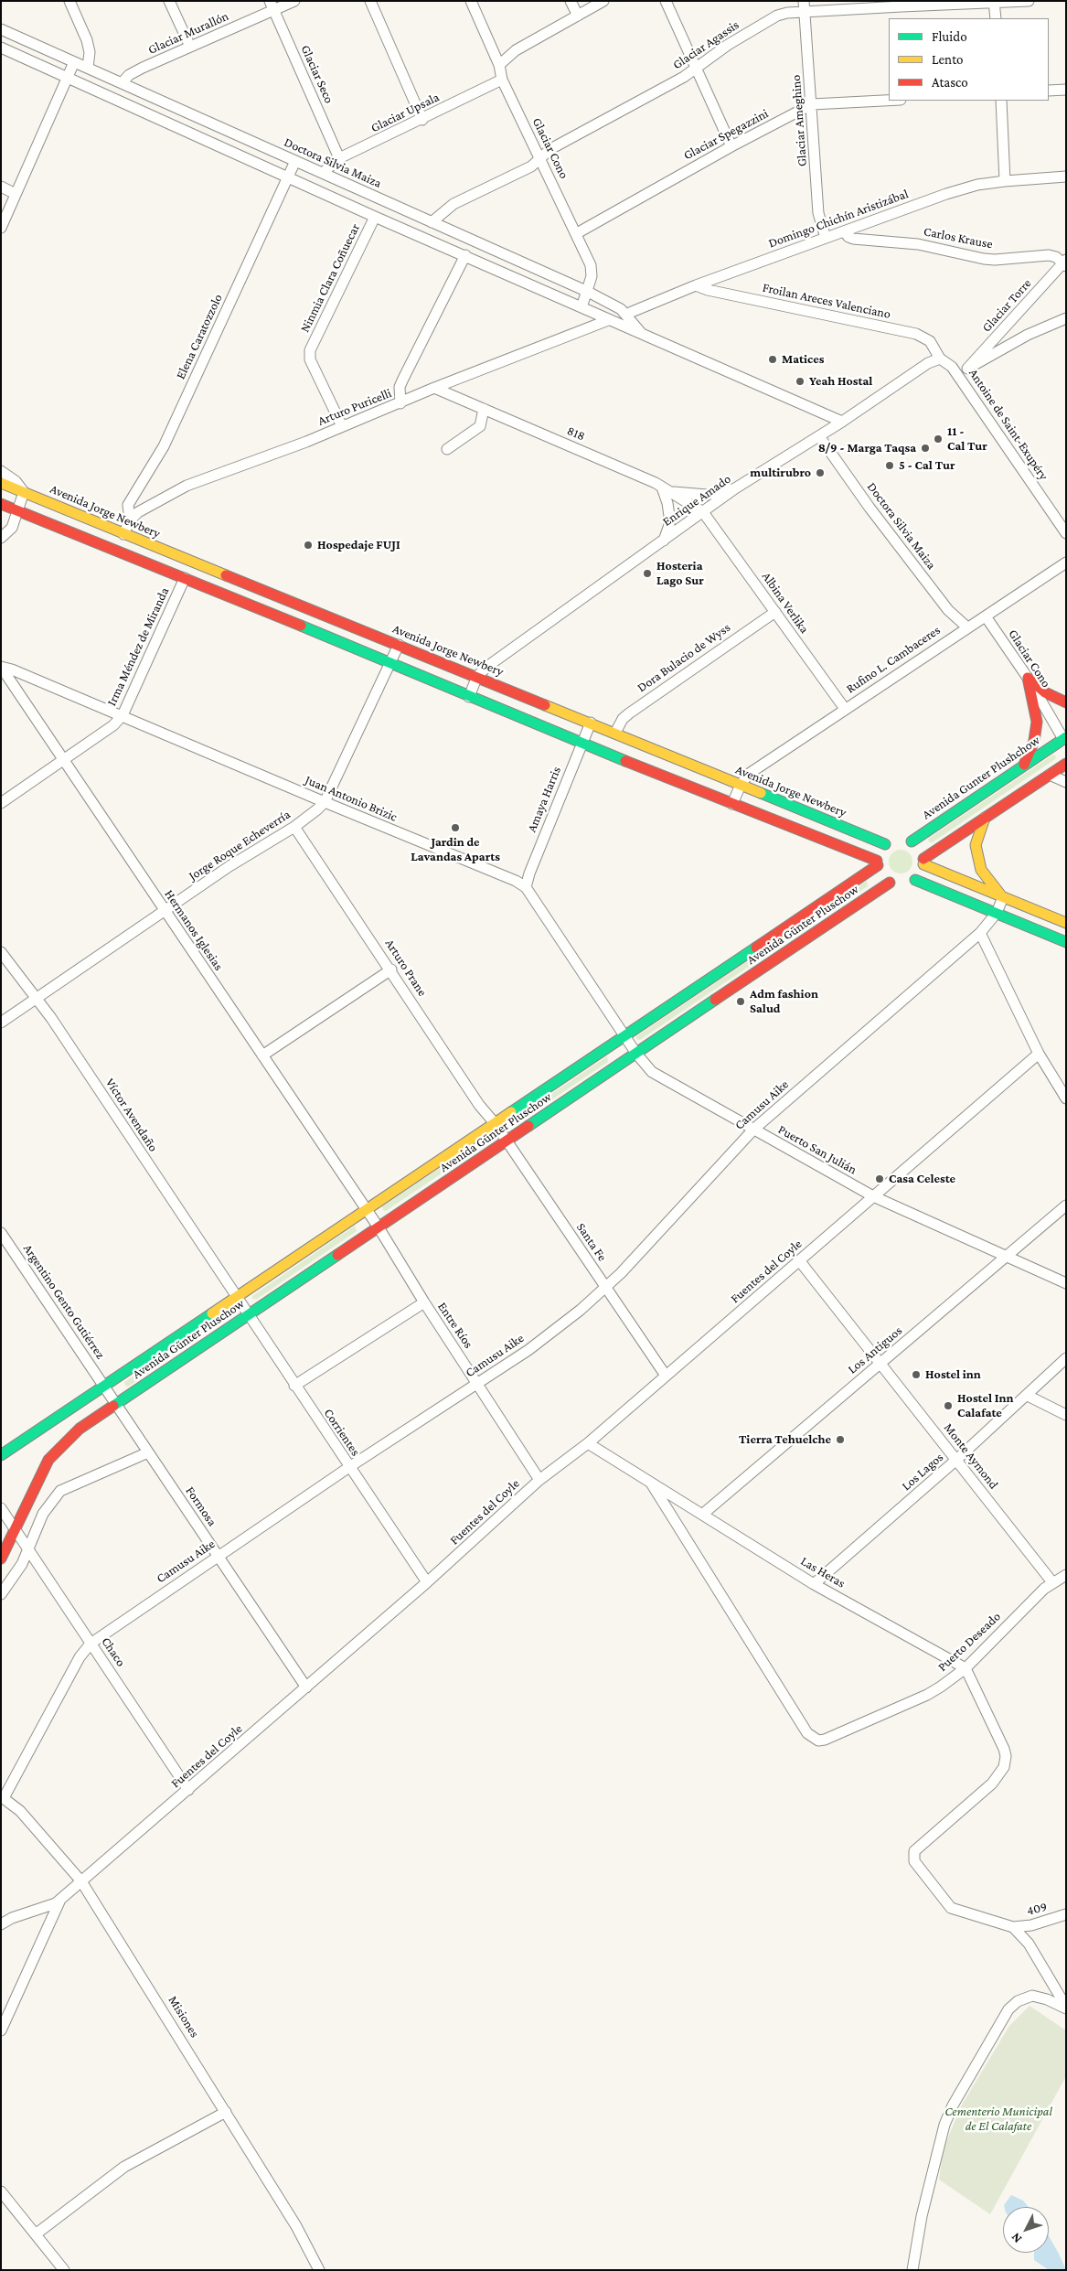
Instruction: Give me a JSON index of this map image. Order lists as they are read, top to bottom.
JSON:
{
  "streets": {
    "street": [
      "Glaciar Murallón",
      "Glaciar Agassis",
      "Glaciar Seco",
      "Glaciar Upsala",
      "Glaciar Ameghino",
      "Glaciar Spegazzini",
      "Glaciar Cono",
      "Doctora Silvia Maiza",
      "Domingo Chichín Aristizábal",
      "Carlos Krause",
      "Ninmia Clara Coñuecar",
      "Froilan Areces Valenciano",
      "Glaciar Torre",
      "Elena Caratozzolo",
      "Arturo Puricelli",
      "Antoine de Saint-Exupéry",
      "818",
      "Enrique Amado",
      "Avenida Jorge Newbery",
      "Albina Verlika",
      "Irma Méndez de Miranda",
      "Dora Bulacio de Wyss",
      "Rufino L. Cambaceres",
      "Avenida Gunter Plushchow",
      "Juan Antonio Brizic",
      "Amaya Harris",
      "Jorge Roque Echeverría",
      "Avenida Günter Pluschow",
      "Hermanos Iglesias",
      "Arturo Prane",
      "Camusu Aike",
      "Víctor Avendaño",
      "Puerto San Julián",
      "Santa Fe",
      "Fuentes del Coyle",
      "Argentino Gento Gutiérrez",
      "Entre Ríos",
      "Los Antiguos",
      "Corrientes",
      "Monte Aymond",
      "Los Lagos",
      "Formosa",
      "Las Heras",
      "Puerto Deseado",
      "Chaco",
      "409",
      "Misiones"
    ]
  },
  "crossings": [
    ["Glaciar Murallón", "Glaciar Seco"],
    ["Glaciar Murallón", "Doctora Silvia Maiza"],
    ["Glaciar Agassis", "Glaciar Ameghino"],
    ["Glaciar Agassis", "Glaciar Cono"],
    ["Glaciar Agassis", "Doctora Silvia Maiza"],
    ["Glaciar Seco", "Glaciar Upsala"],
    ["Glaciar Upsala", "Glaciar Cono"],
    ["Glaciar Upsala", "Doctora Silvia Maiza"],
    ["Glaciar Ameghino", "Glaciar Spegazzini"],
    ["Glaciar Ameghino", "Domingo Chichín Aristizábal"],
    ["Glaciar Spegazzini", "Glaciar Cono"],
    ["Glaciar Cono", "Doctora Silvia Maiza"],
    ["Glaciar Cono", "Rufino L. Cambaceres"],
    ["Glaciar Cono", "Avenida Gunter Plushchow"],
    ["Doctora Silvia Maiza", "Domingo Chichín Aristizábal"],
    ["Doctora Silvia Maiza", "Elena Caratozzolo"],
    ["Doctora Silvia Maiza", "Enrique Amado"],
    ["Doctora Silvia Maiza", "Rufino L. Cambaceres"],
    ["Domingo Chichín Aristizábal", "Carlos Krause"],
    ["Domingo Chichín Aristizábal", "Froilan Areces Valenciano"],
    ["Carlos Krause", "Glaciar Torre"],
    ["Ninmia Clara Coñuecar", "Arturo Puricelli"],
    ["Froilan Areces Valenciano", "Antoine de Saint-Exupéry"],
    ["Froilan Areces Valenciano", "Enrique Amado"],
    ["Glaciar Torre", "Antoine de Saint-Exupéry"],
    ["Elena Caratozzolo", "Arturo Puricelli"],
    ["Arturo Puricelli", "818"],
    ["Arturo Puricelli", "Avenida Jorge Newbery"],
    ["Antoine de Saint-Exupéry", "Enrique Amado"],
    ["818", "Enrique Amado"],
    ["818", "Albina Verlika"],
    ["Enrique Amado", "Avenida Jorge Newbery"],
    ["Enrique Amado", "Albina Verlika"],
    ["Avenida Jorge Newbery", "Dora Bulacio de Wyss"],
    ["Avenida Jorge Newbery", "Rufino L. Cambaceres"],
    ["Avenida Jorge Newbery", "Avenida Gunter Plushchow"],
    ["Avenida Jorge Newbery", "Amaya Harris"],
    ["Avenida Jorge Newbery", "Jorge Roque Echeverría"],
    ["Avenida Jorge Newbery", "Avenida Günter Pluschow"],
    ["Albina Verlika", "Dora Bulacio de Wyss"],
    ["Albina Verlika", "Rufino L. Cambaceres"],
    ["Irma Méndez de Miranda", "Juan Antonio Brizic"],
    ["Irma Méndez de Miranda", "Hermanos Iglesias"],
    ["Avenida Gunter Plushchow", "Avenida Günter Pluschow"],
    ["Juan Antonio Brizic", "Amaya Harris"],
    ["Juan Antonio Brizic", "Jorge Roque Echeverría"],
    ["Juan Antonio Brizic", "Avenida Günter Pluschow"],
    ["Juan Antonio Brizic", "Hermanos Iglesias"],
    ["Juan Antonio Brizic", "Puerto San Julián"],
    ["Jorge Roque Echeverría", "Hermanos Iglesias"],
    ["Jorge Roque Echeverría", "Arturo Prane"],
    ["Jorge Roque Echeverría", "Víctor Avendaño"],
    ["Avenida Günter Pluschow", "Hermanos Iglesias"],
    ["Avenida Günter Pluschow", "Arturo Prane"],
    ["Avenida Günter Pluschow", "Víctor Avendaño"],
    ["Avenida Günter Pluschow", "Puerto San Julián"],
    ["Avenida Günter Pluschow", "Santa Fe"],
    ["Avenida Günter Pluschow", "Argentino Gento Gutiérrez"],
    ["Avenida Günter Pluschow", "Entre Ríos"],
    ["Avenida Günter Pluschow", "Corrientes"],
    ["Avenida Günter Pluschow", "Formosa"],
    ["Avenida Günter Pluschow", "Chaco"],
    ["Hermanos Iglesias", "Entre Ríos"],
    ["Arturo Prane", "Santa Fe"],
    ["Camusu Aike", "Puerto San Julián"],
    ["Camusu Aike", "Santa Fe"],
    ["Camusu Aike", "Entre Ríos"],
    ["Camusu Aike", "Corrientes"],
    ["Camusu Aike", "Formosa"],
    ["Camusu Aike", "Chaco"],
    ["Camusu Aike", "Misiones"],
    ["Víctor Avendaño", "Corrientes"],
    ["Puerto San Julián", "Fuentes del Coyle"],
    ["Puerto San Julián", "Los Antiguos"],
    ["Santa Fe", "Fuentes del Coyle"],
    ["Fuentes del Coyle", "Entre Ríos"],
    ["Fuentes del Coyle", "Corrientes"],
    ["Fuentes del Coyle", "Monte Aymond"],
    ["Fuentes del Coyle", "Formosa"],
    ["Fuentes del Coyle", "Las Heras"],
    ["Fuentes del Coyle", "Chaco"],
    ["Fuentes del Coyle", "Misiones"],
    ["Argentino Gento Gutiérrez", "Formosa"],
    ["Los Antiguos", "Monte Aymond"],
    ["Los Antiguos", "Las Heras"],
    ["Monte Aymond", "Los Lagos"],
    ["Monte Aymond", "Puerto Deseado"],
    ["Los Lagos", "Las Heras"],
    ["Las Heras", "Puerto Deseado"]
  ],
  "parks": ["Cementerio Municipal de El Calafate"],
  "places": [
    "Matices",
    "Yeah Hostal",
    "11 - Cal Tur",
    "8/9 - Marga Taqsa",
    "5 - Cal Tur",
    "multirubro",
    "Hospedaje FUJI",
    "Hosteria Lago Sur",
    "Jardin de Lavandas Aparts",
    "Adm fashion Salud",
    "Casa Celeste",
    "Hostel inn",
    "Hostel Inn Calafate",
    "Tierra Tehuelche"
  ],
  "legend": ["Fluido", "Lento", "Atasco"],
  "north": "bottom left"
}
